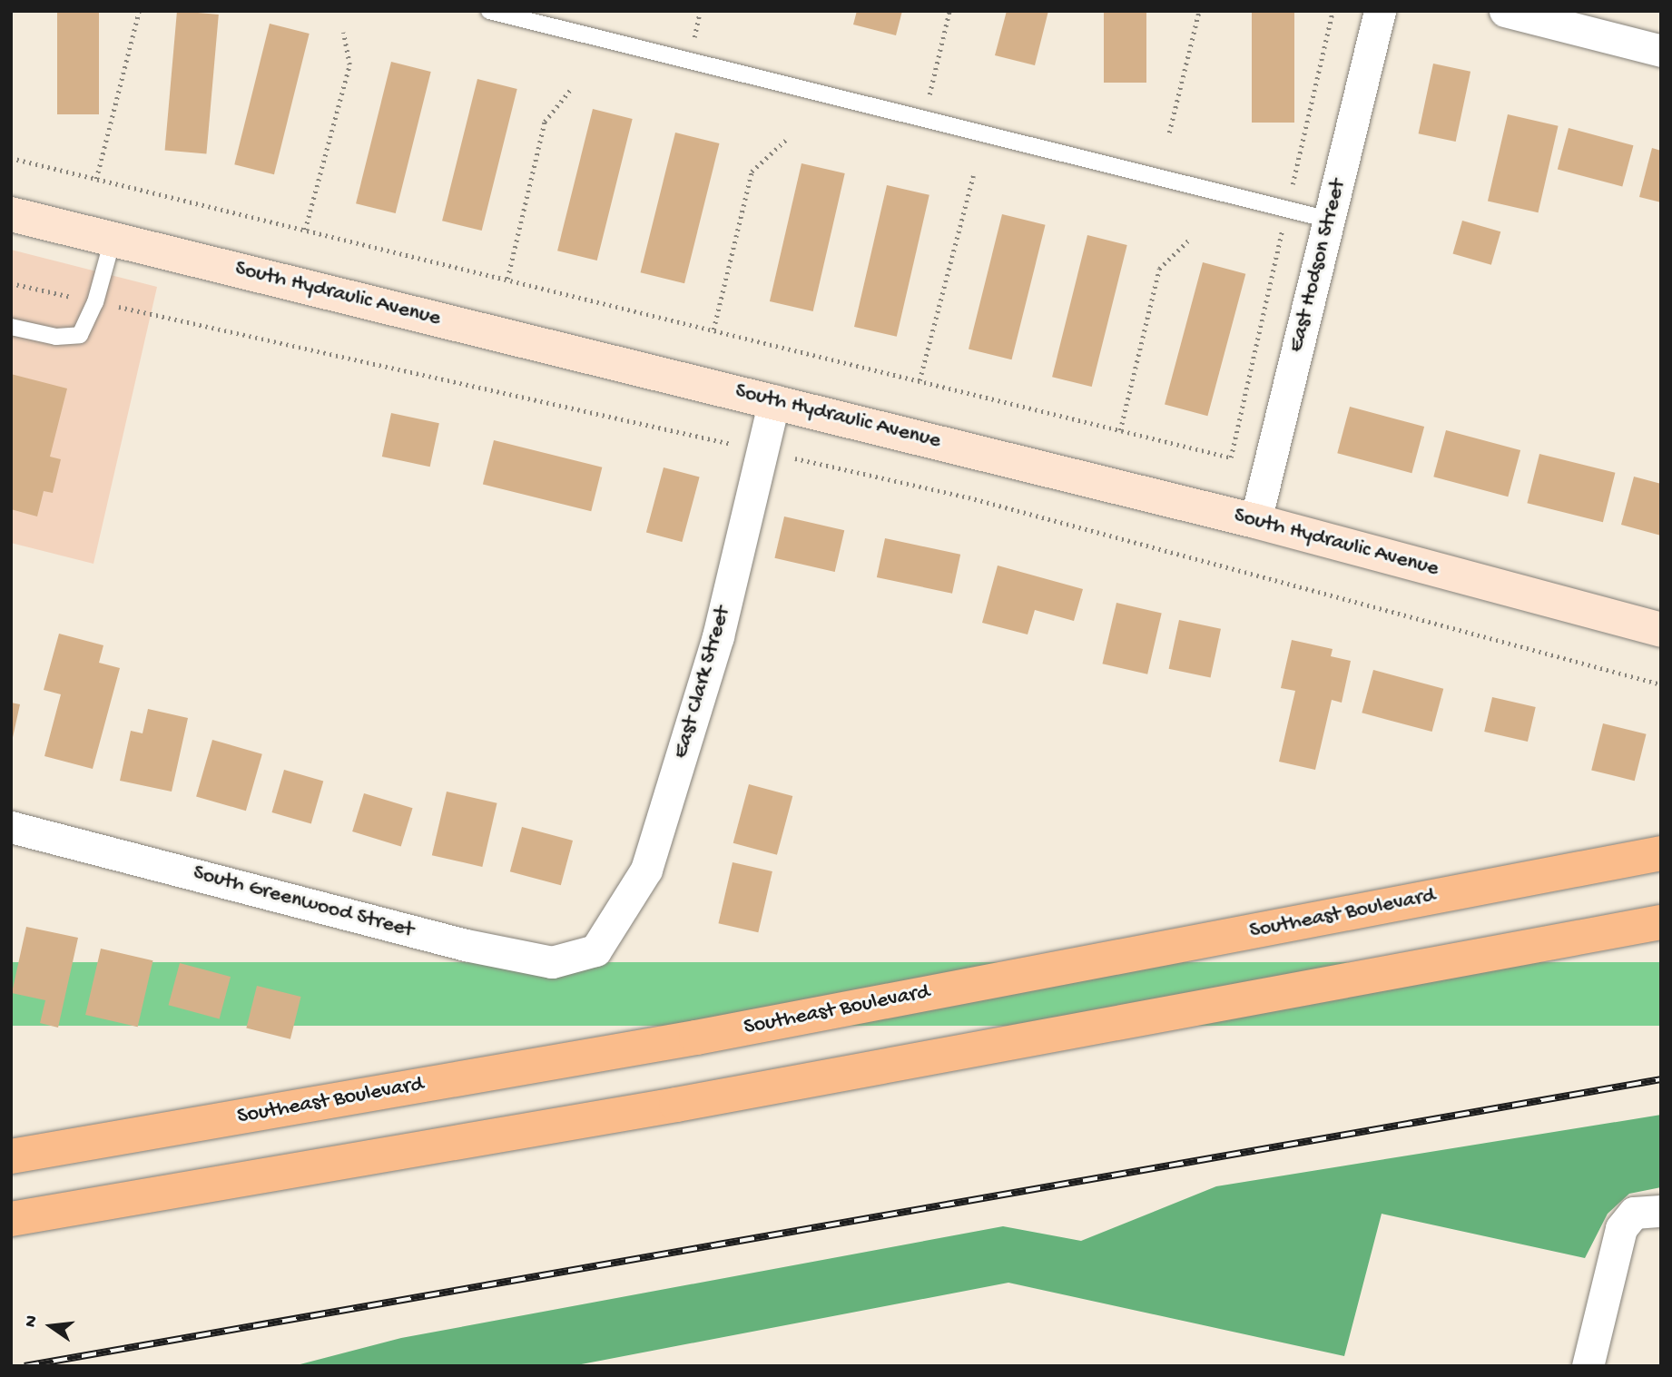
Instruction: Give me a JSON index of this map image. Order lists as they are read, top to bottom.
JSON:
{
  "streets": {
    "main road": ["Southeast Boulevard"],
    "street": [
      "East Hodson Street",
      "South Hydraulic Avenue",
      "East Clark Street",
      "South Greenwood Street"
    ]
  },
  "crossings": [
    ["East Hodson Street", "South Hydraulic Avenue"],
    ["South Hydraulic Avenue", "East Clark Street"],
    ["East Clark Street", "South Greenwood Street"]
  ],
  "north": "left"
}
